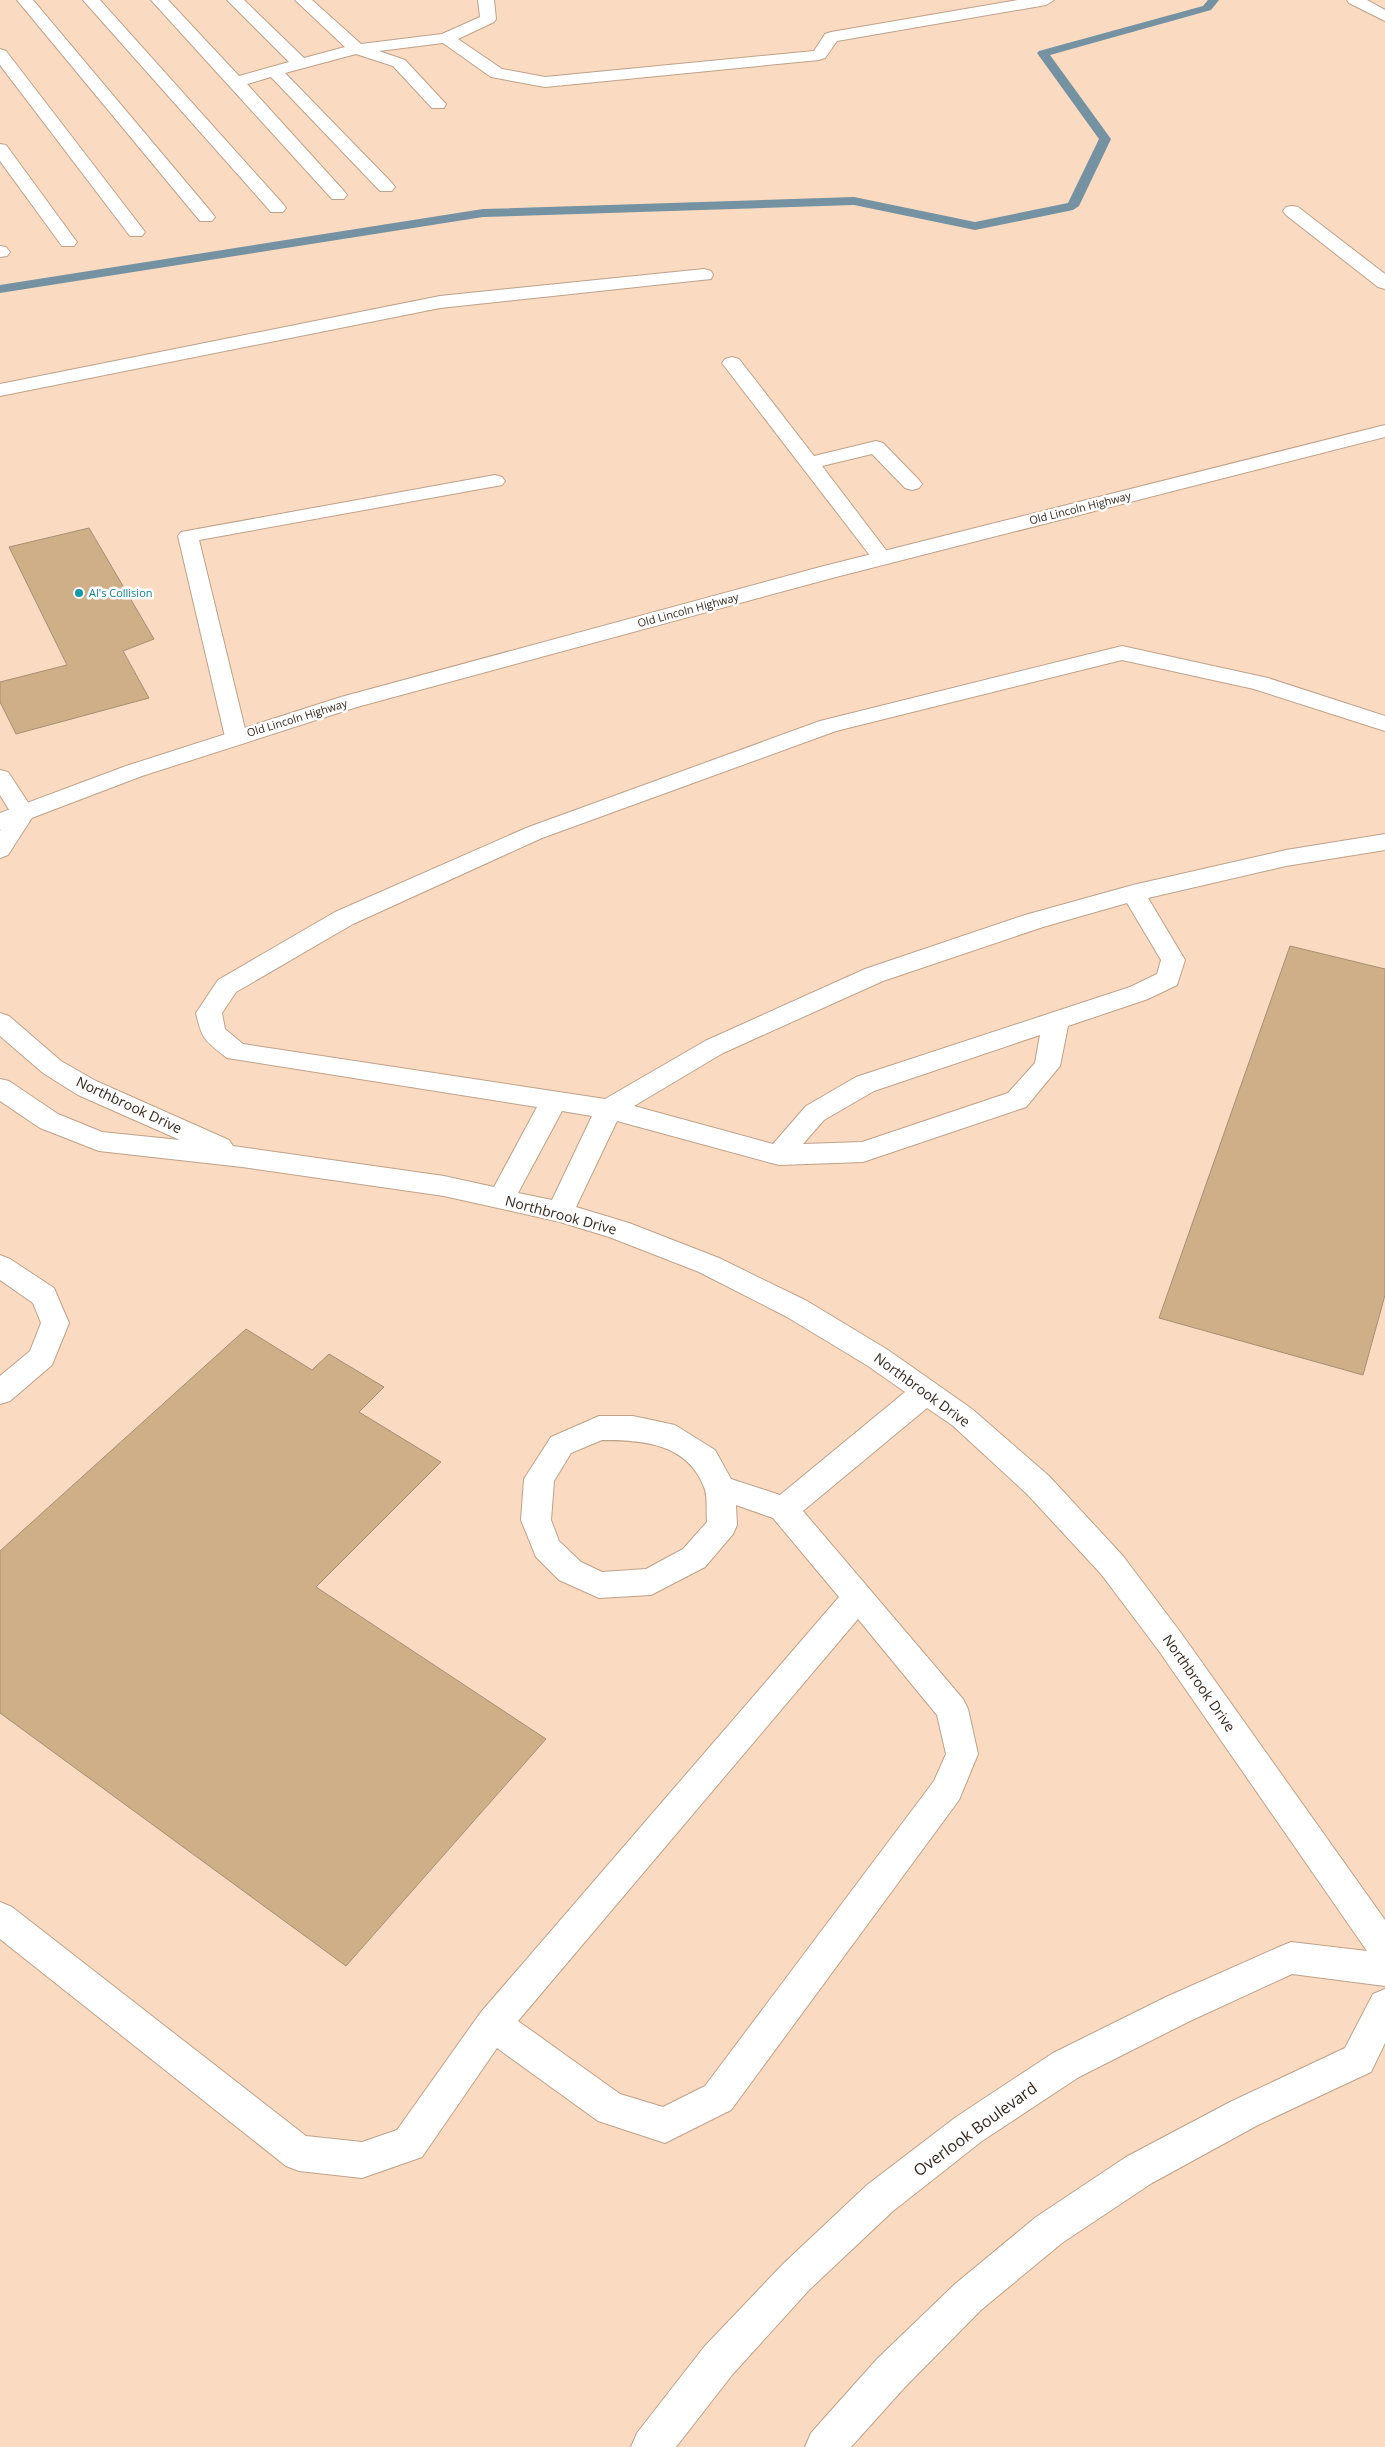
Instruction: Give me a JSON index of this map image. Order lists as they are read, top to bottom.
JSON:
{
  "streets": {
    "main road": ["Old Lincoln Highway", "Northbrook Drive", "Overlook Boulevard"]
  },
  "places": ["Al's Collision"]
}
